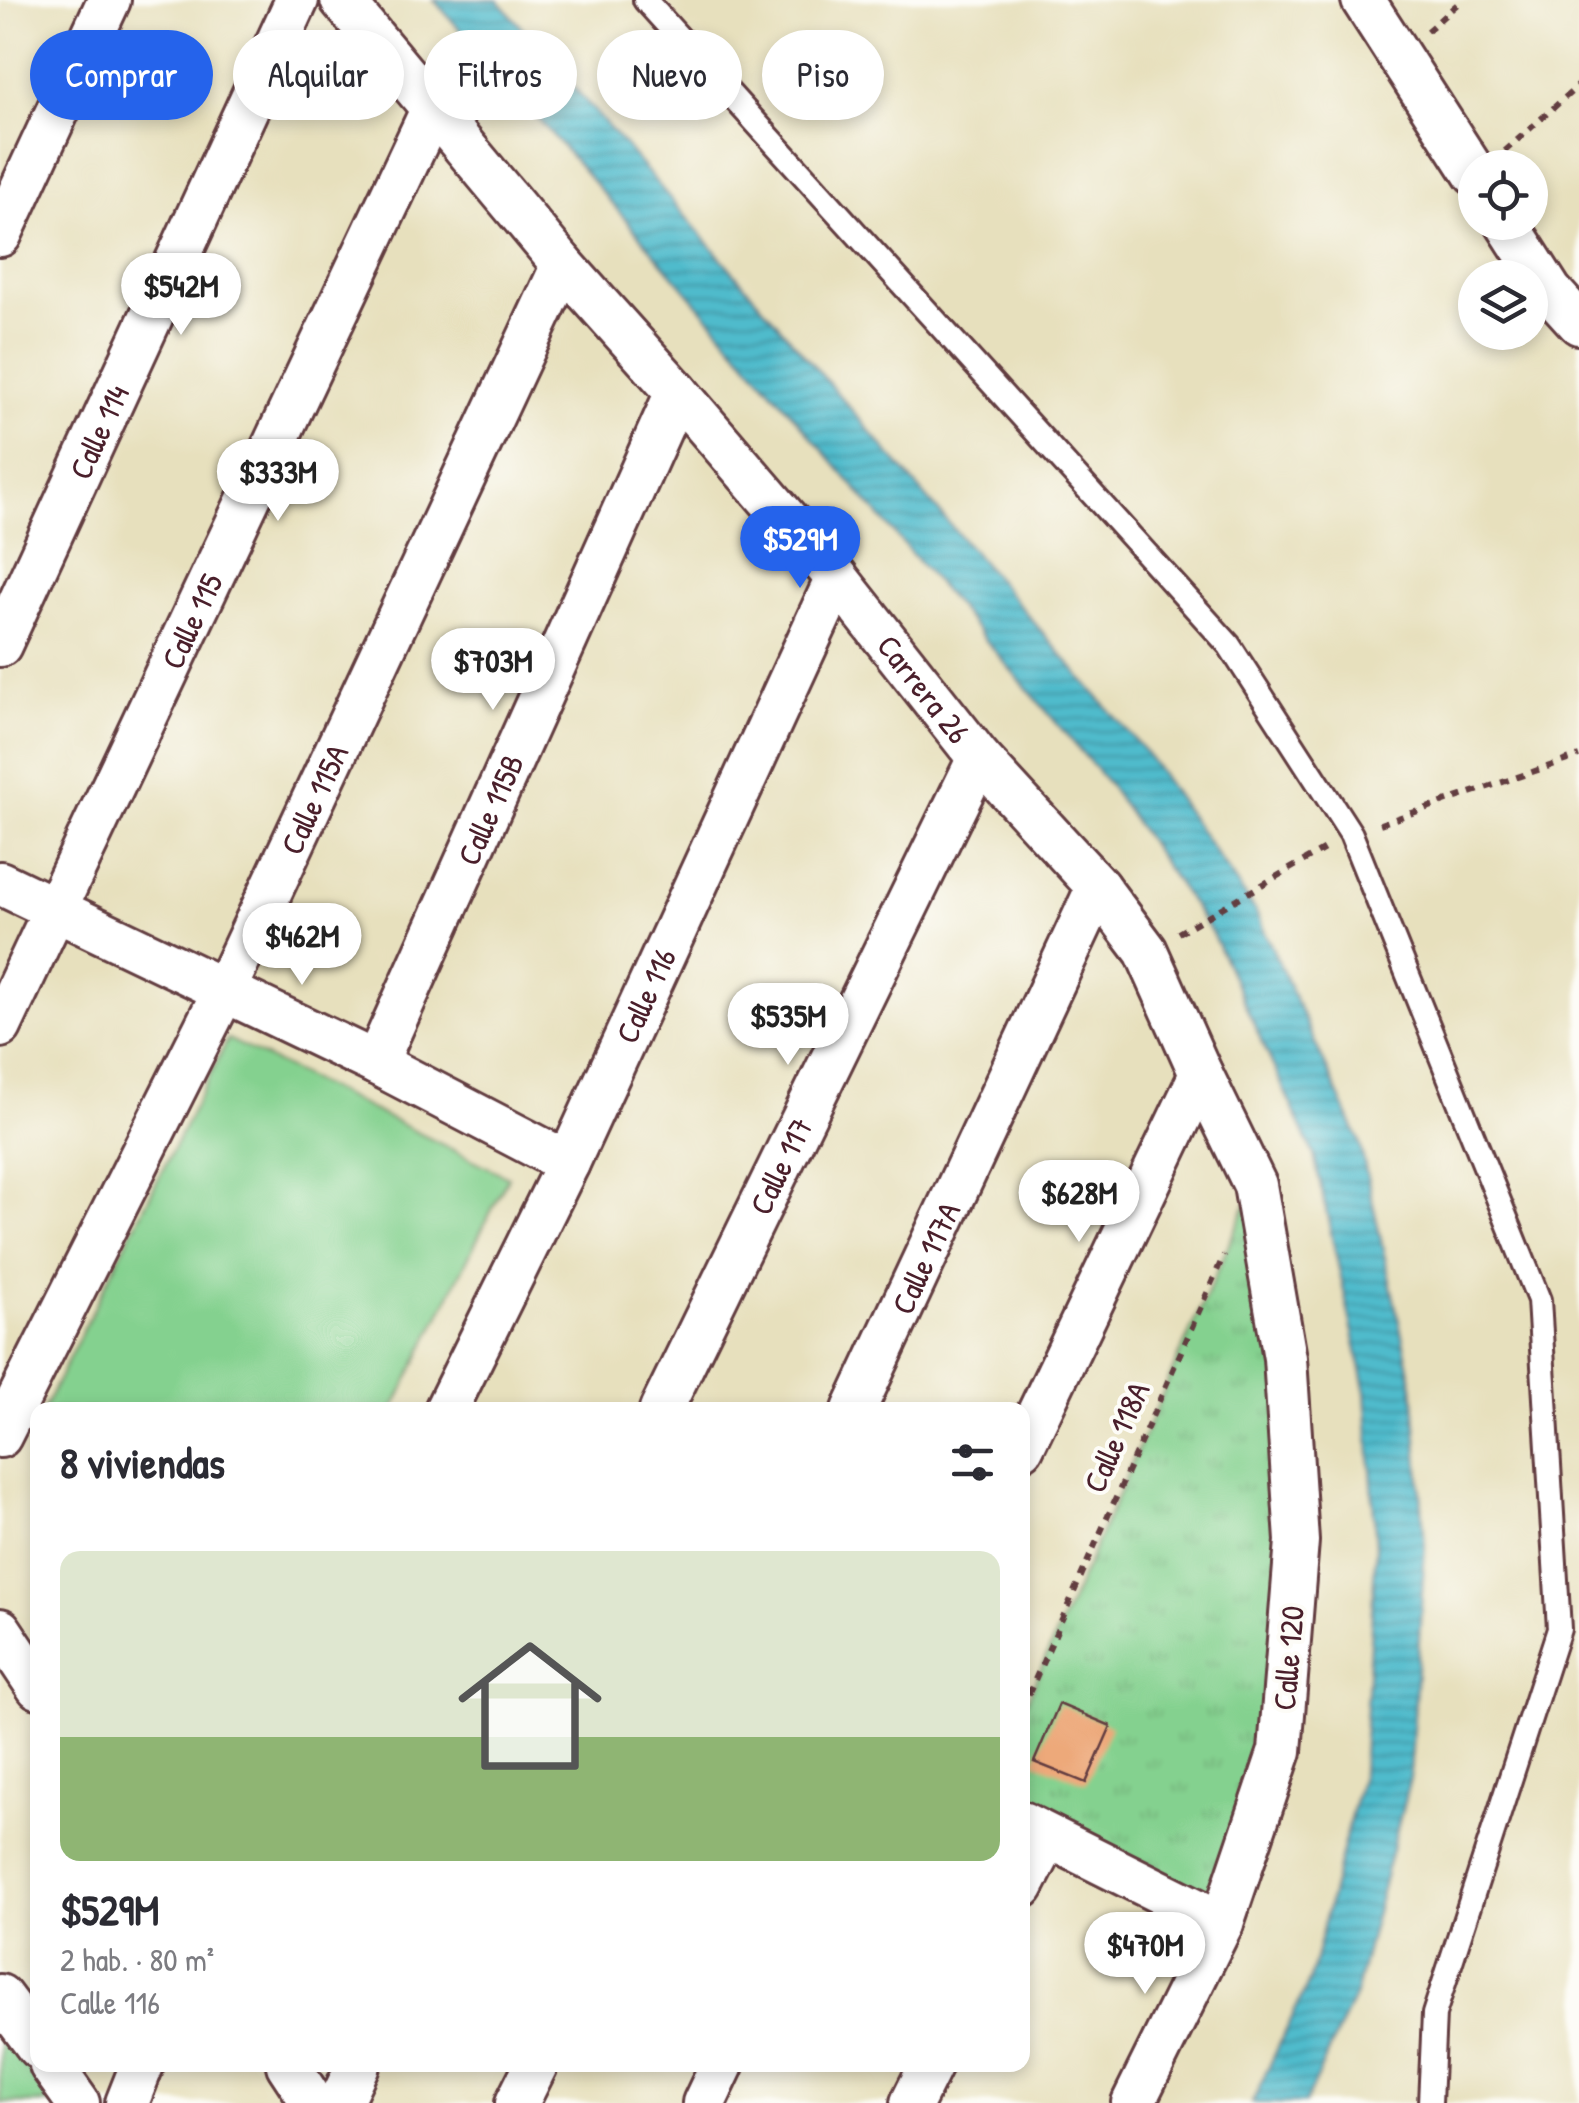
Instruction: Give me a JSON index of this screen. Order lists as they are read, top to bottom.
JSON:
{
  "streets": {
    "street": [
      "Calle 114",
      "Calle 115",
      "Carrera 26",
      "Calle 115A",
      "Calle 115B",
      "Calle 116",
      "Calle 117",
      "Calle 117A",
      "Calle 120"
    ],
    "path": ["Calle 118A"]
  },
  "crossings": [
    ["Carrera 26", "Calle 115A"],
    ["Carrera 26", "Calle 115B"],
    ["Carrera 26", "Calle 116"],
    ["Carrera 26", "Calle 117"],
    ["Carrera 26", "Calle 117A"],
    ["Carrera 26", "Calle 118A"],
    ["Carrera 26", "Calle 120"],
    ["Calle 118A", "Calle 120"]
  ],
  "page": {
    "chip": [
      "Comprar",
      "Alquilar",
      "Filtros",
      "Nuevo",
      "Piso"
    ],
    "price": [
      "$542M",
      "$333M",
      "$529M",
      "$703M",
      "$462M",
      "$535M",
      "$628M",
      "$470M"
    ],
    "heading": "8 viviendas",
    "list": [
      {
        "name": "$529M",
        "note": "2 hab. · 80 m² · Calle 116"
      }
    ]
  }
}
